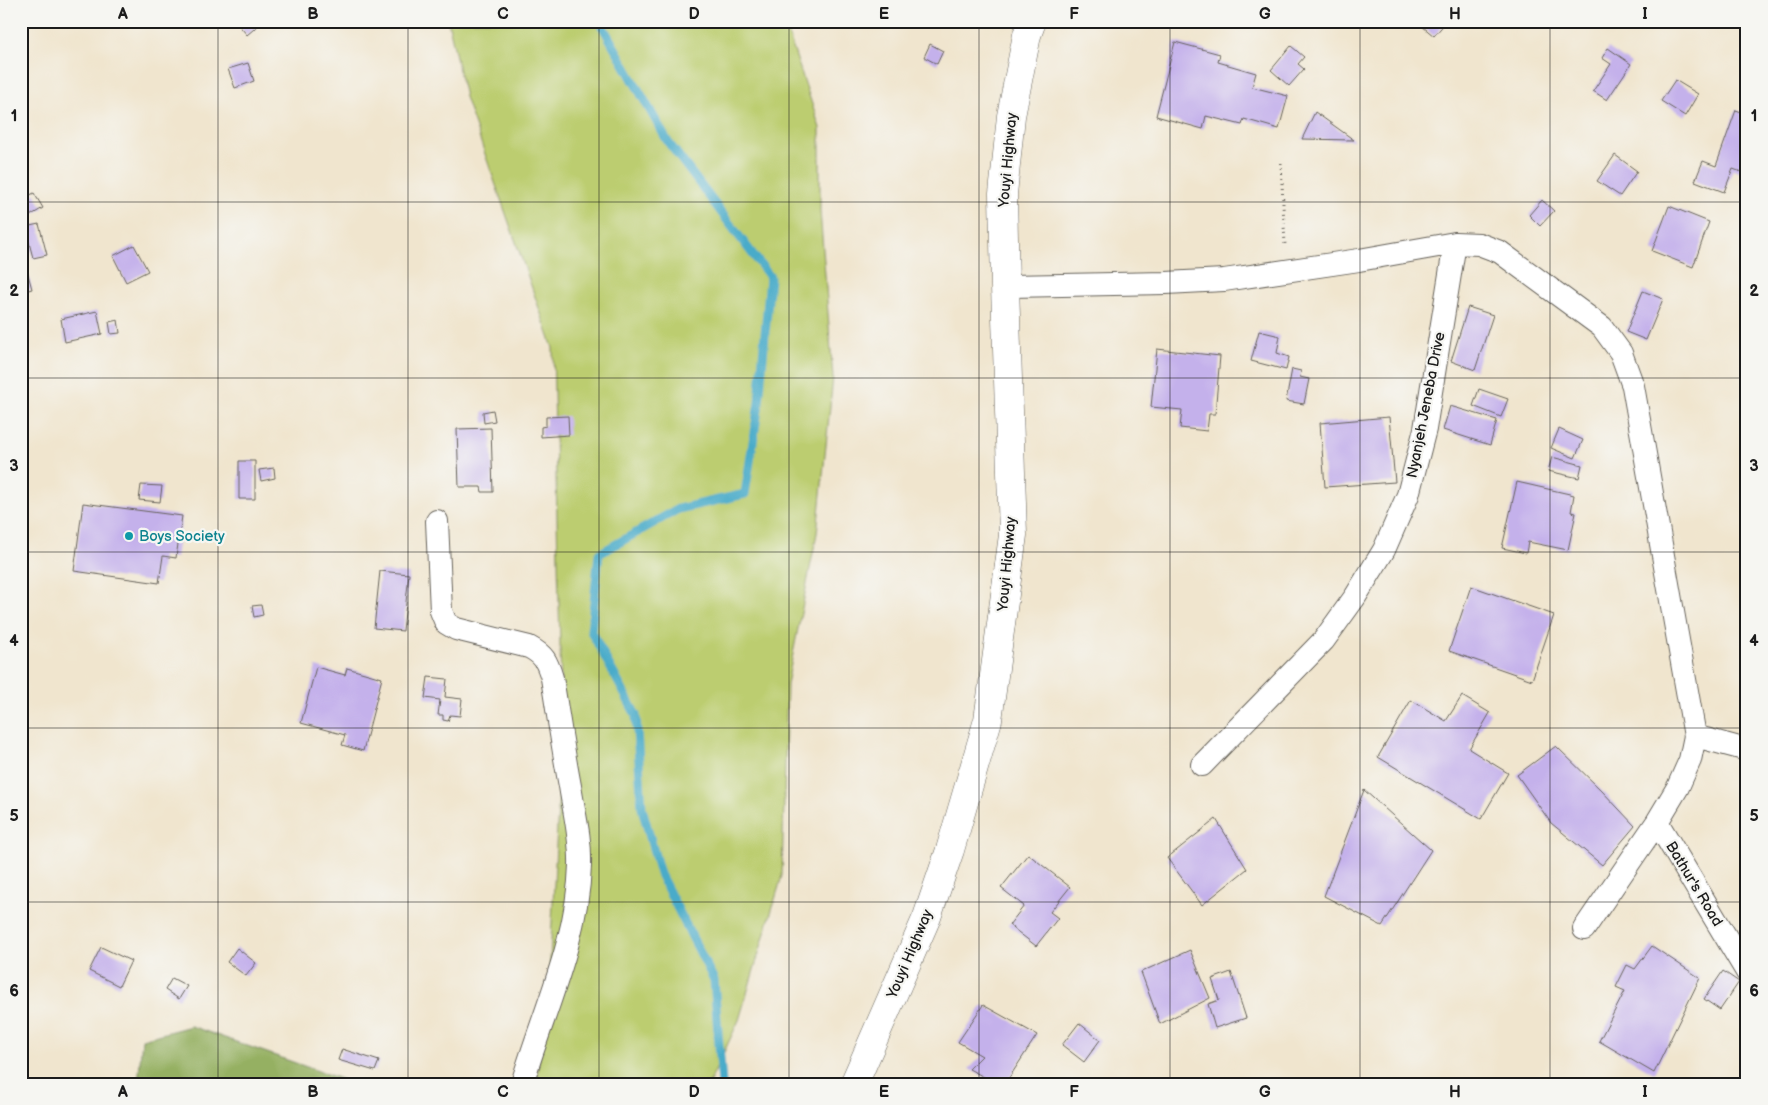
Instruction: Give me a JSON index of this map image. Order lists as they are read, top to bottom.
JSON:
{
  "streets": {
    "main road": ["Youyi Highway"],
    "street": ["Nyanjeh Jeneba Drive", "Bathur's Road"]
  },
  "places": ["Boys Society"],
  "grid": {
    "columns": [
      "A",
      "B",
      "C",
      "D",
      "E",
      "F",
      "G",
      "H",
      "I"
    ],
    "rows": [
      "1",
      "2",
      "3",
      "4",
      "5",
      "6"
    ]
  }
}
